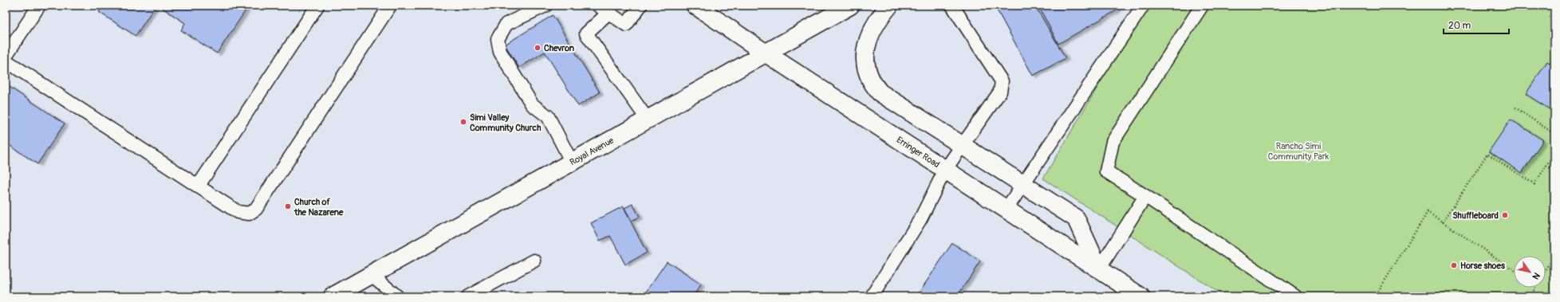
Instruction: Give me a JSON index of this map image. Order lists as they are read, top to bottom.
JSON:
{
  "streets": {
    "main road": ["Royal Avenue", "Erringer Road"]
  },
  "crossings": [
    ["Royal Avenue", "Erringer Road"]
  ],
  "parks": ["Rancho Simi Community Park"],
  "places": [
    "Chevron",
    "Simi Valley Community Church",
    "Church of the Nazarene",
    "Shuffleboard",
    "Horse shoes"
  ],
  "scale_bar": "20 m",
  "north": "bottom right"
}
